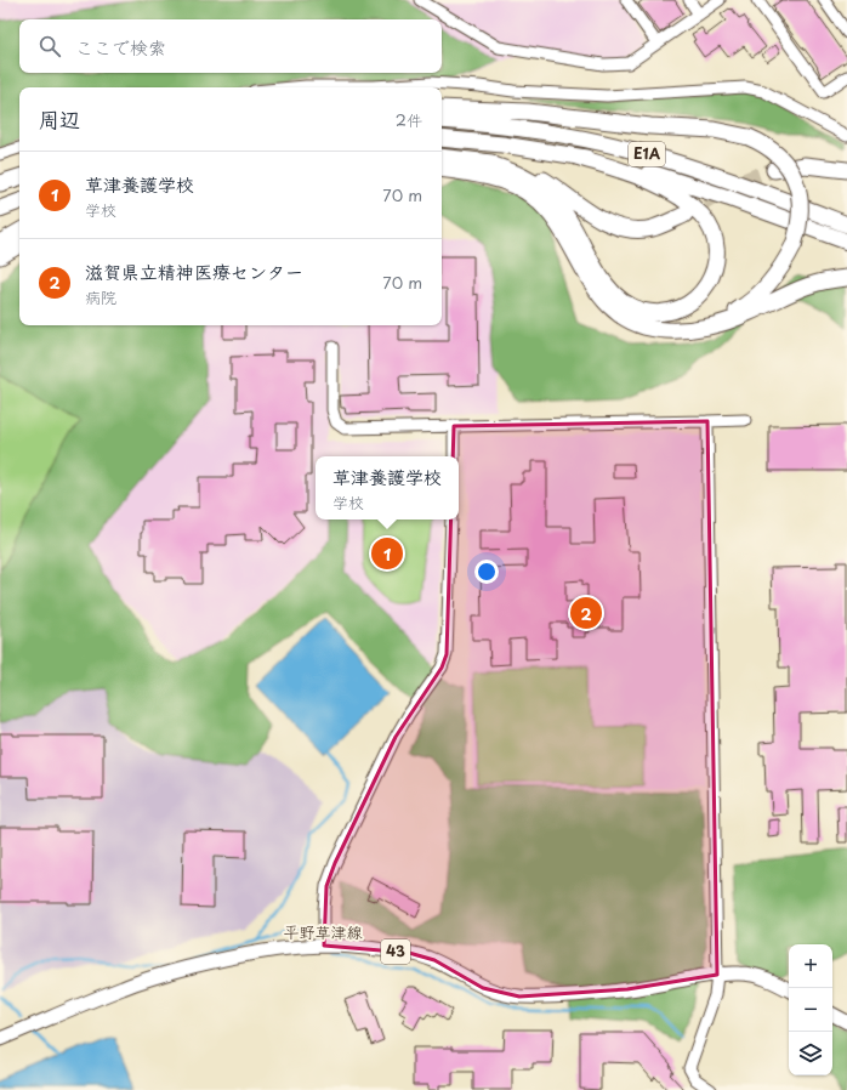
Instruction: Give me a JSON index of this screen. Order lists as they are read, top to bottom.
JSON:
{
  "streets": {
    "highway": ["E1A"],
    "main road": ["平野草津線", "43"]
  },
  "page": {
    "search": "ここで検索",
    "heading": ["周辺", "2件"],
    "list": [
      {
        "mark": "1",
        "name": "草津養護学校",
        "note": "学校",
        "value": "70 m"
      },
      {
        "mark": "2",
        "name": "滋賀県立精神医療センター",
        "note": "病院",
        "value": "70 m"
      }
    ],
    "popup": ["草津養護学校", "学校"],
    "pins": ["1", "2"],
    "map_buttons": ["+", "−"]
  }
}
